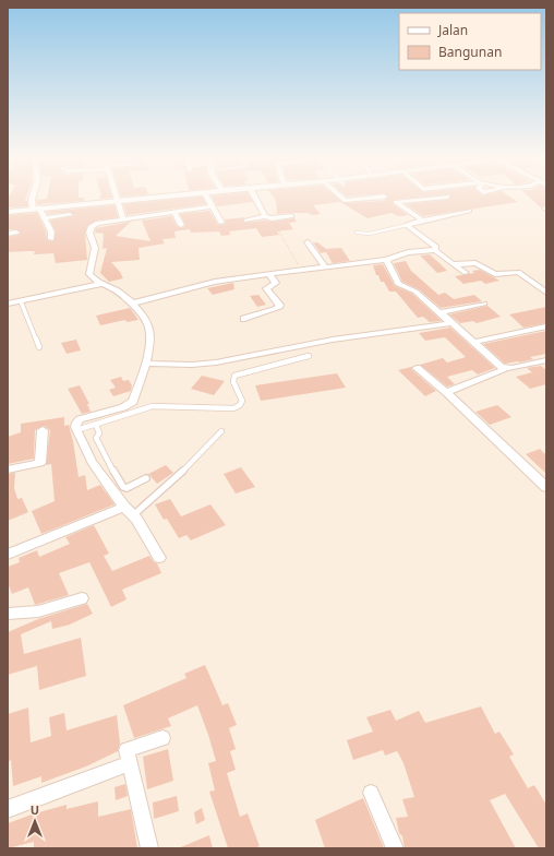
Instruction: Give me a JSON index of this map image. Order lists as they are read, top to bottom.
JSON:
{
  "legend": ["Jalan", "Bangunan"],
  "north": "top"
}
